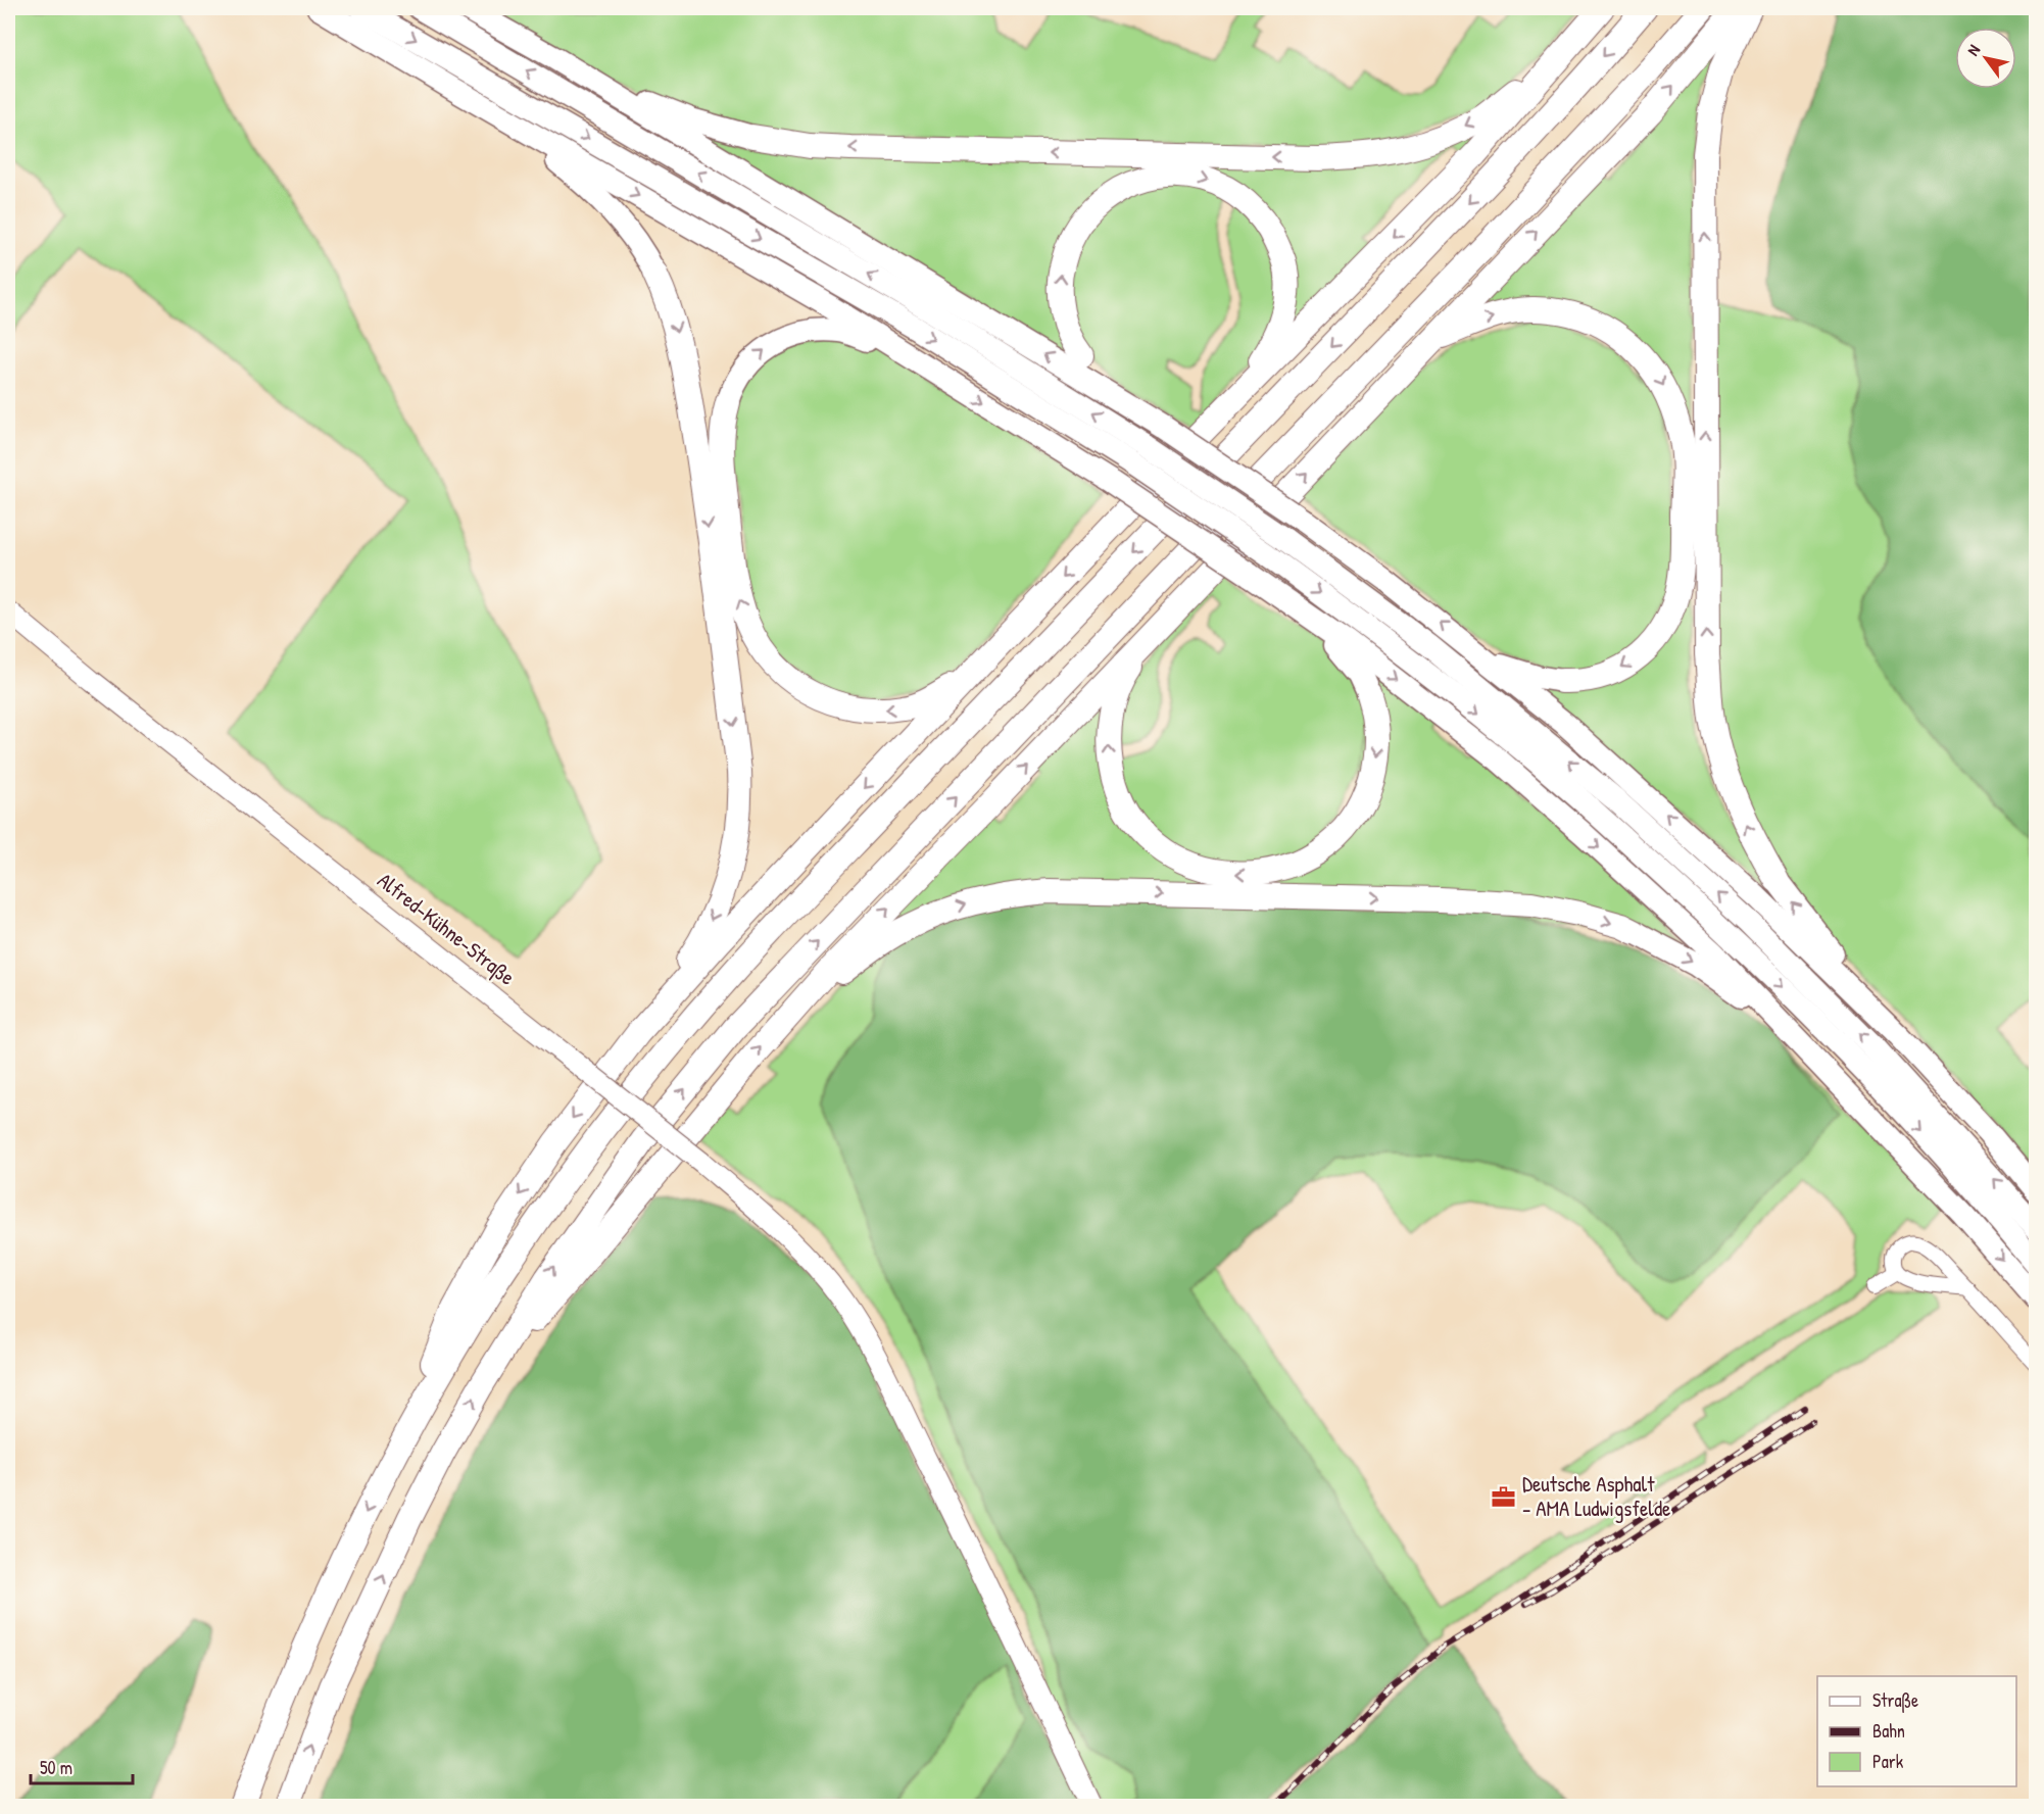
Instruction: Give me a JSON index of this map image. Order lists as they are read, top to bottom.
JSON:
{
  "streets": {
    "main road": ["Alfred-Kühne-Straße"]
  },
  "places": {
    "office": ["Deutsche Asphalt - AMA Ludwigsfelde"]
  },
  "legend": ["Straße", "Bahn", "Park"],
  "scale_bar": "50 m",
  "north": "top left"
}
